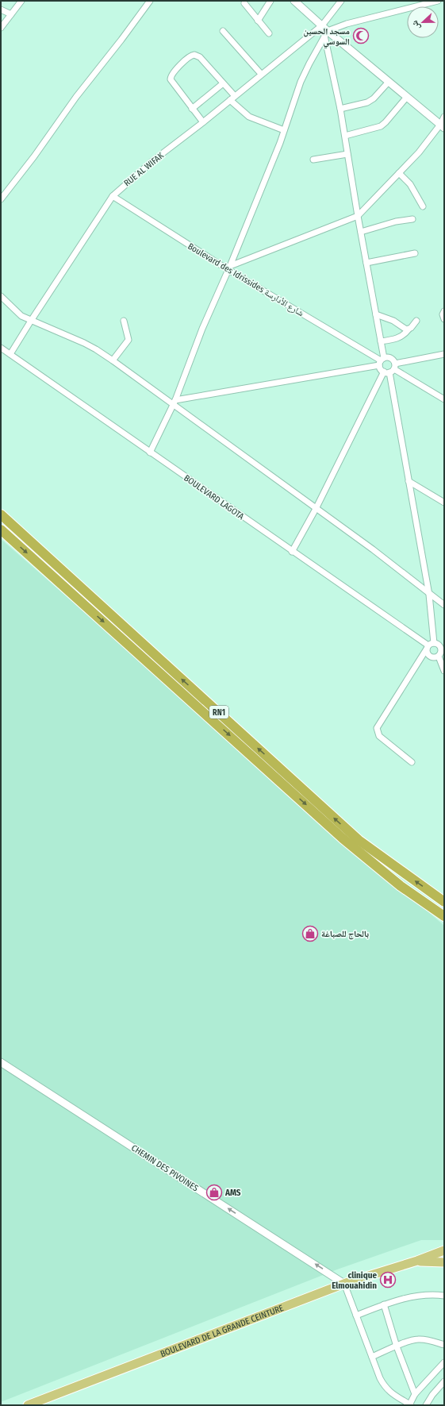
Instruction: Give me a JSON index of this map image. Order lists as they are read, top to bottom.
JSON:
{
  "streets": {
    "highway": ["RN1"],
    "main road": ["BOULEVARD DE LA GRANDE CEINTURE"],
    "street": [
      "RUE AL WIFAK",
      "Boulevard des Idrissides شارع الأدارسة",
      "BOULEVARD LAGOTA",
      "CHEMIN DES PIVOINES"
    ]
  },
  "crossings": [
    ["RUE AL WIFAK", "Boulevard des Idrissides شارع الأدارسة"],
    ["RUE AL WIFAK", "BOULEVARD LAGOTA"],
    ["CHEMIN DES PIVOINES", "BOULEVARD DE LA GRANDE CEINTURE"]
  ],
  "one_way": ["CHEMIN DES PIVOINES"],
  "places": {
    "mosque": ["مسجد الحسين السوسي"],
    "shop": ["بالحاج للصباغة", "AMS"],
    "hospital": ["clinique Elmouahidin"]
  },
  "north": "left"
}
